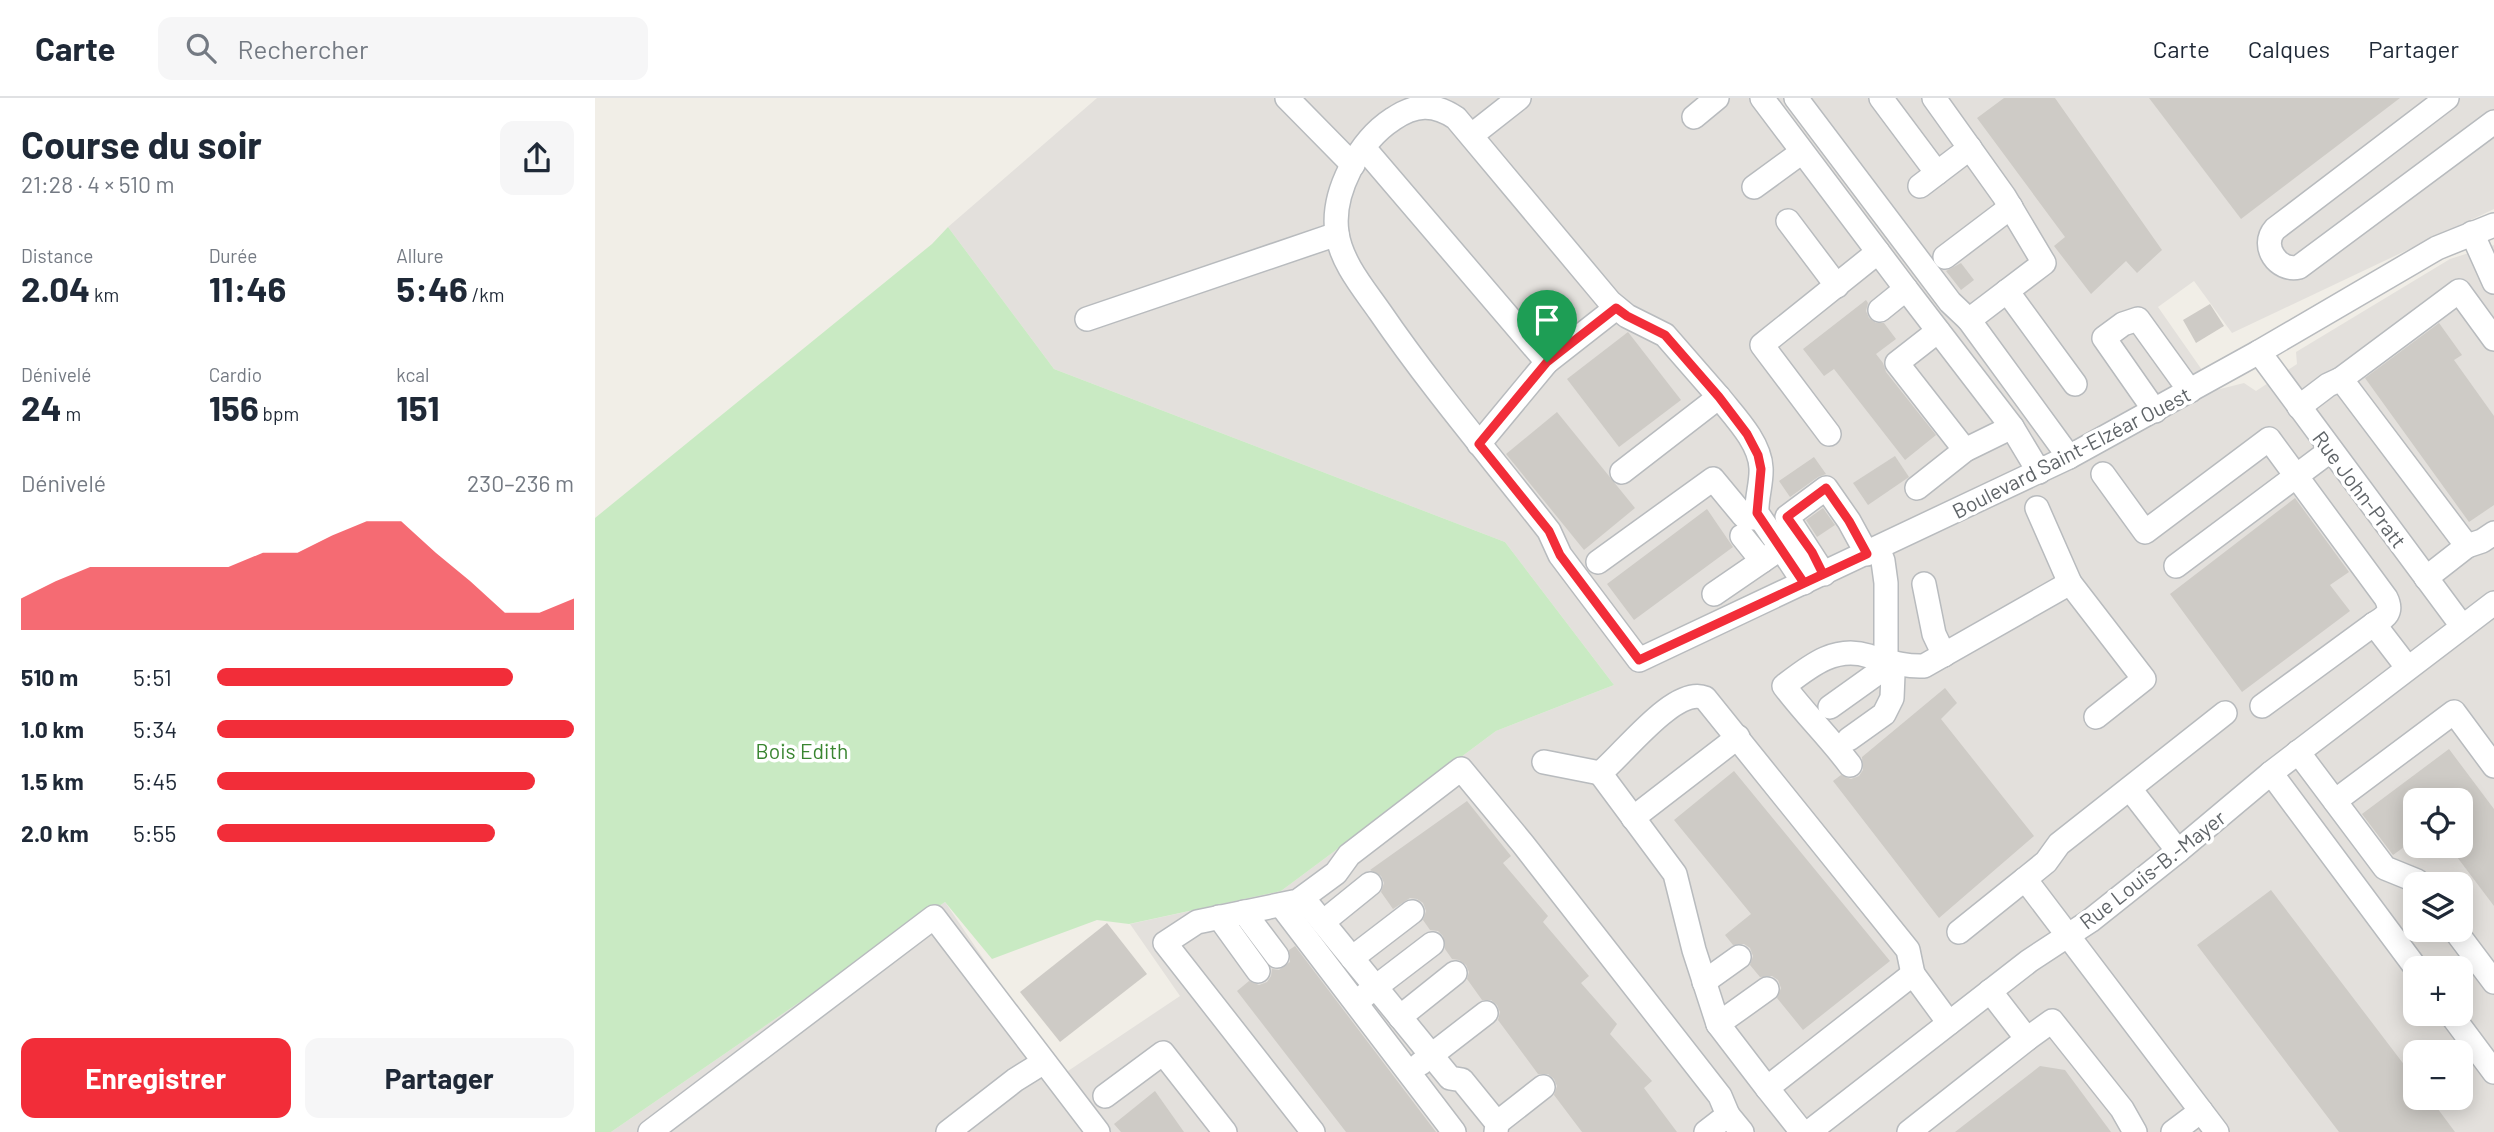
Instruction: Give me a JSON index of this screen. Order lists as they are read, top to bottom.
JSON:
{
  "streets": {
    "street": ["Boulevard Saint-Elzéar Ouest", "Rue John-Pratt", "Rue Louis-B.-Mayer"]
  },
  "crossings": [
    ["Boulevard Saint-Elzéar Ouest", "Rue John-Pratt"],
    ["Rue John-Pratt", "Rue Louis-B.-Mayer"]
  ],
  "parks": ["Bois Edith"],
  "page": {
    "header": "Carte",
    "search": "Rechercher",
    "nav": ["Carte", "Calques", "Partager"],
    "heading": ["Course du soir", "21:28 · 4 × 510 m"],
    "stats": [
      ["Distance", "2.04 km"],
      ["Durée", "11:46"],
      ["Allure", "5:46 /km"],
      ["Dénivelé", "24 m"],
      ["Cardio", "156 bpm"],
      ["kcal", "151"]
    ],
    "chart": ["Dénivelé", "230–236 m"],
    "list": [
      {
        "name": "510 m",
        "note": "5:51"
      },
      {
        "name": "1.0 km",
        "note": "5:34"
      },
      {
        "name": "1.5 km",
        "note": "5:45"
      },
      {
        "name": "2.0 km",
        "note": "5:55"
      }
    ],
    "map_buttons": ["+", "−"],
    "buttons": ["Enregistrer", "Partager"]
  }
}
